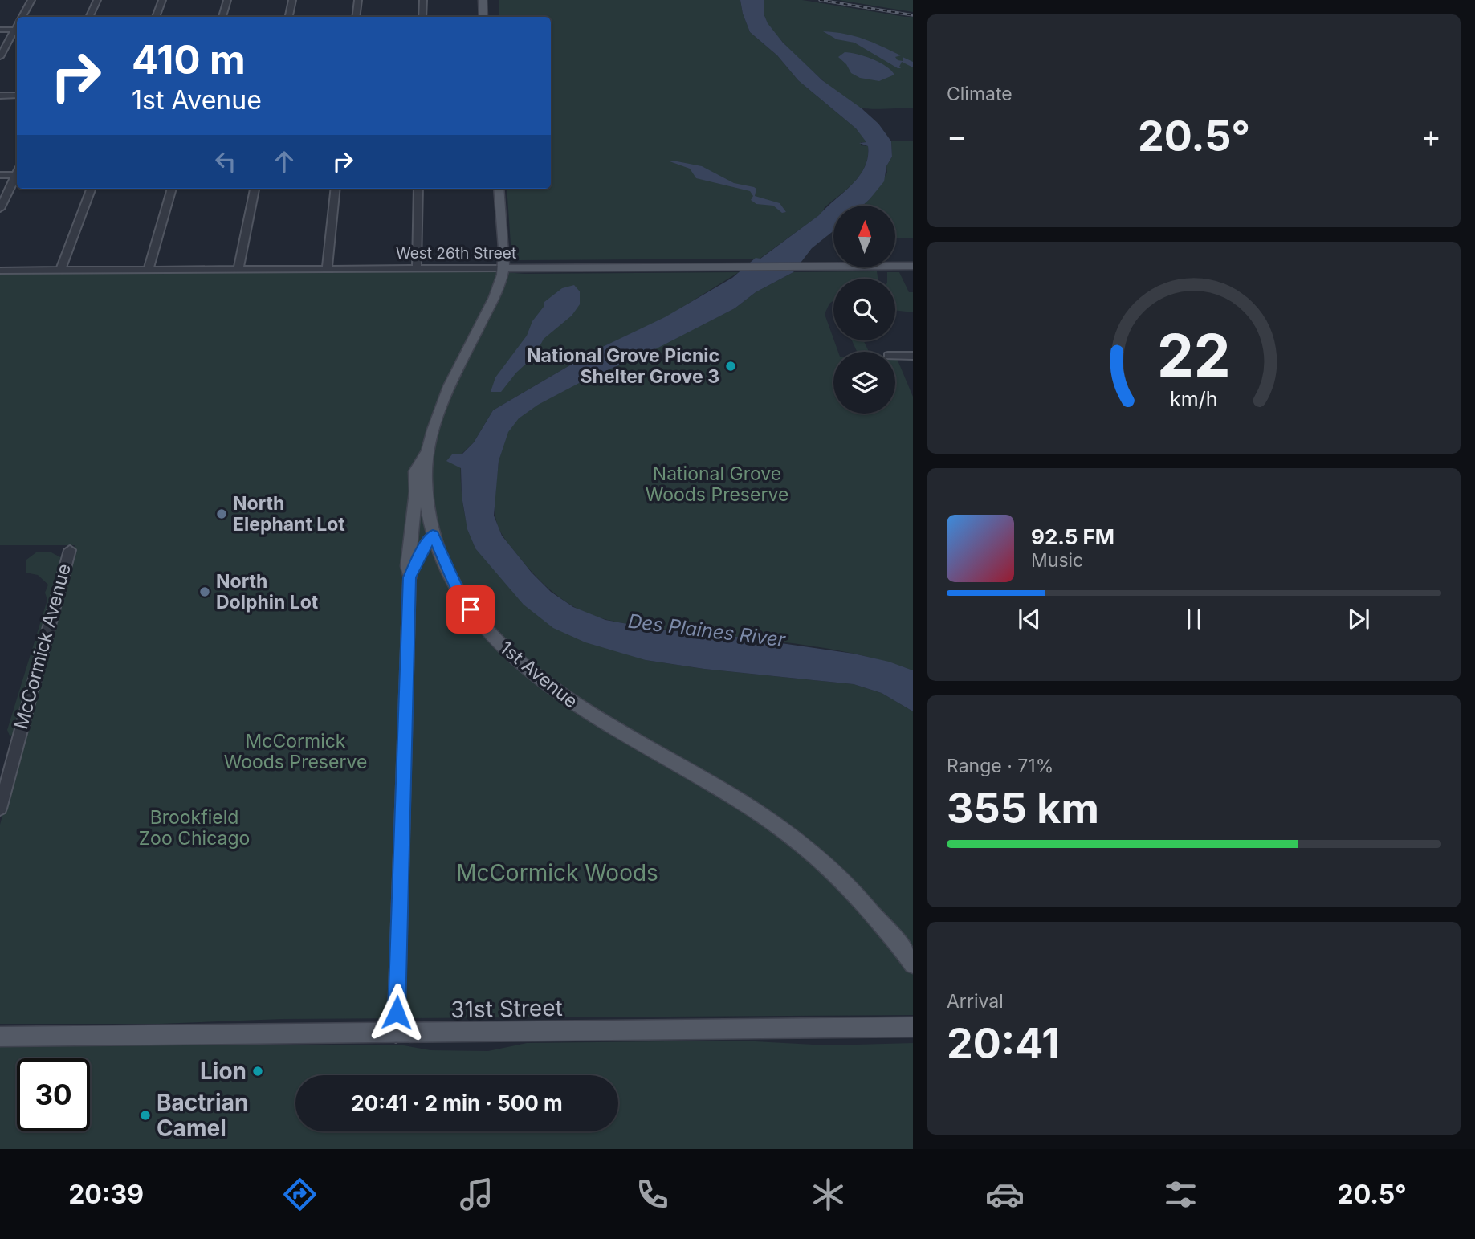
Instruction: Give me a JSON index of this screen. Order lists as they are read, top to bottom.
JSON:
{
  "streets": {
    "main road": ["West 26th Street", "1st Avenue", "31st Street"],
    "street": ["McCormick Avenue"]
  },
  "crossings": [
    ["West 26th Street", "1st Avenue"]
  ],
  "water": ["Des Plaines River"],
  "parks": [
    "National Grove Woods Preserve",
    "McCormick Woods Preserve",
    "Brookfield Zoo Chicago",
    "McCormick Woods"
  ],
  "places": [
    "National Grove Picnic Shelter Grove 3",
    "North Elephant Lot",
    "North Dolphin Lot",
    "Lion",
    "Bactrian Camel"
  ],
  "north": "top",
  "page": {
    "tile": [
      "Climate",
      ["Range · 71%", "355 km"],
      ["Arrival", "20:41"]
    ],
    "turn": ["410 m", "1st Avenue"],
    "heat": ["−", "20.5°", "+"],
    "song": ["92.5 FM", "Music"],
    "limit": "30",
    "trip": "20:41 · 2 min · 500 m",
    "tabs": ["20:39", "20.5°"],
    "gauge": ["22", "km/h"]
  }
}
